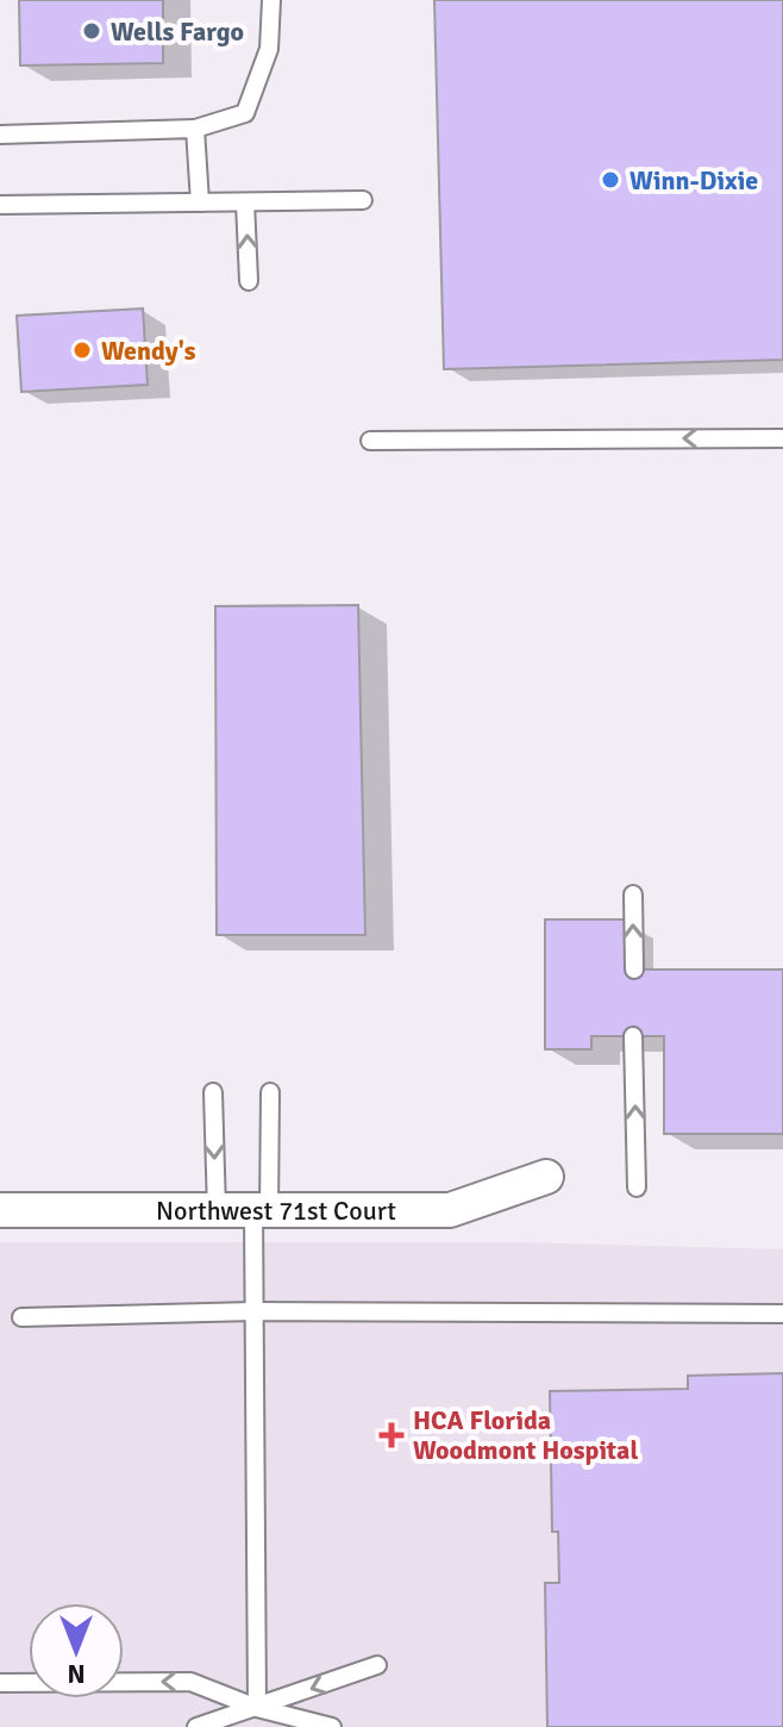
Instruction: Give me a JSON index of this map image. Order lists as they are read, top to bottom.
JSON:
{
  "streets": {
    "street": ["Northwest 71st Court"]
  },
  "places": {
    "other": ["Wells Fargo", "Winn-Dixie", "Wendy's"],
    "health": ["HCA Florida Woodmont Hospital"]
  },
  "north": "bottom"
}
